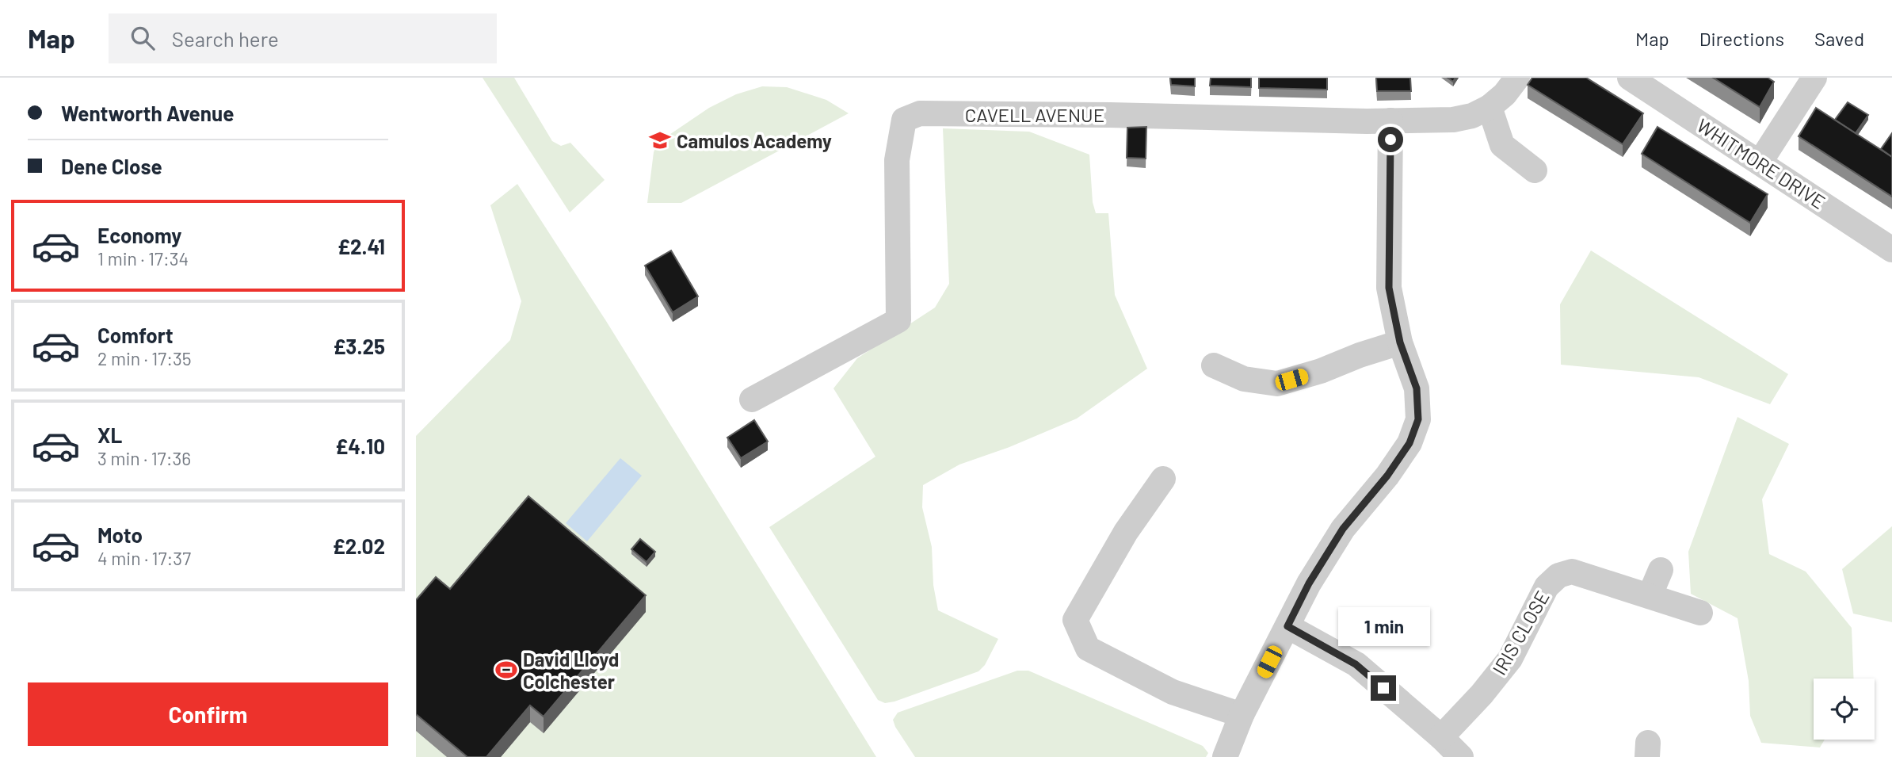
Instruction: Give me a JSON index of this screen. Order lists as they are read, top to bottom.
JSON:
{
  "streets": {
    "street": ["CAVELL AVENUE", "WHITMORE DRIVE", "IRIS CLOSE"]
  },
  "places": {
    "school or university": ["Camulos Academy"],
    "sports": ["David Lloyd Colchester"]
  },
  "page": {
    "header": "Map",
    "search": "Search here",
    "nav": ["Map", "Directions", "Saved"],
    "banner": ["Wentworth Avenue", "Dene Close"],
    "list": [
      {
        "name": "Economy",
        "note": "1 min · 17:34",
        "value": "£2.41"
      },
      {
        "name": "Comfort",
        "note": "2 min · 17:35",
        "value": "£3.25"
      },
      {
        "name": "XL",
        "note": "3 min · 17:36",
        "value": "£4.10"
      },
      {
        "name": "Moto",
        "note": "4 min · 17:37",
        "value": "£2.02"
      }
    ],
    "bubble": "1 min",
    "buttons": "Confirm"
  }
}
